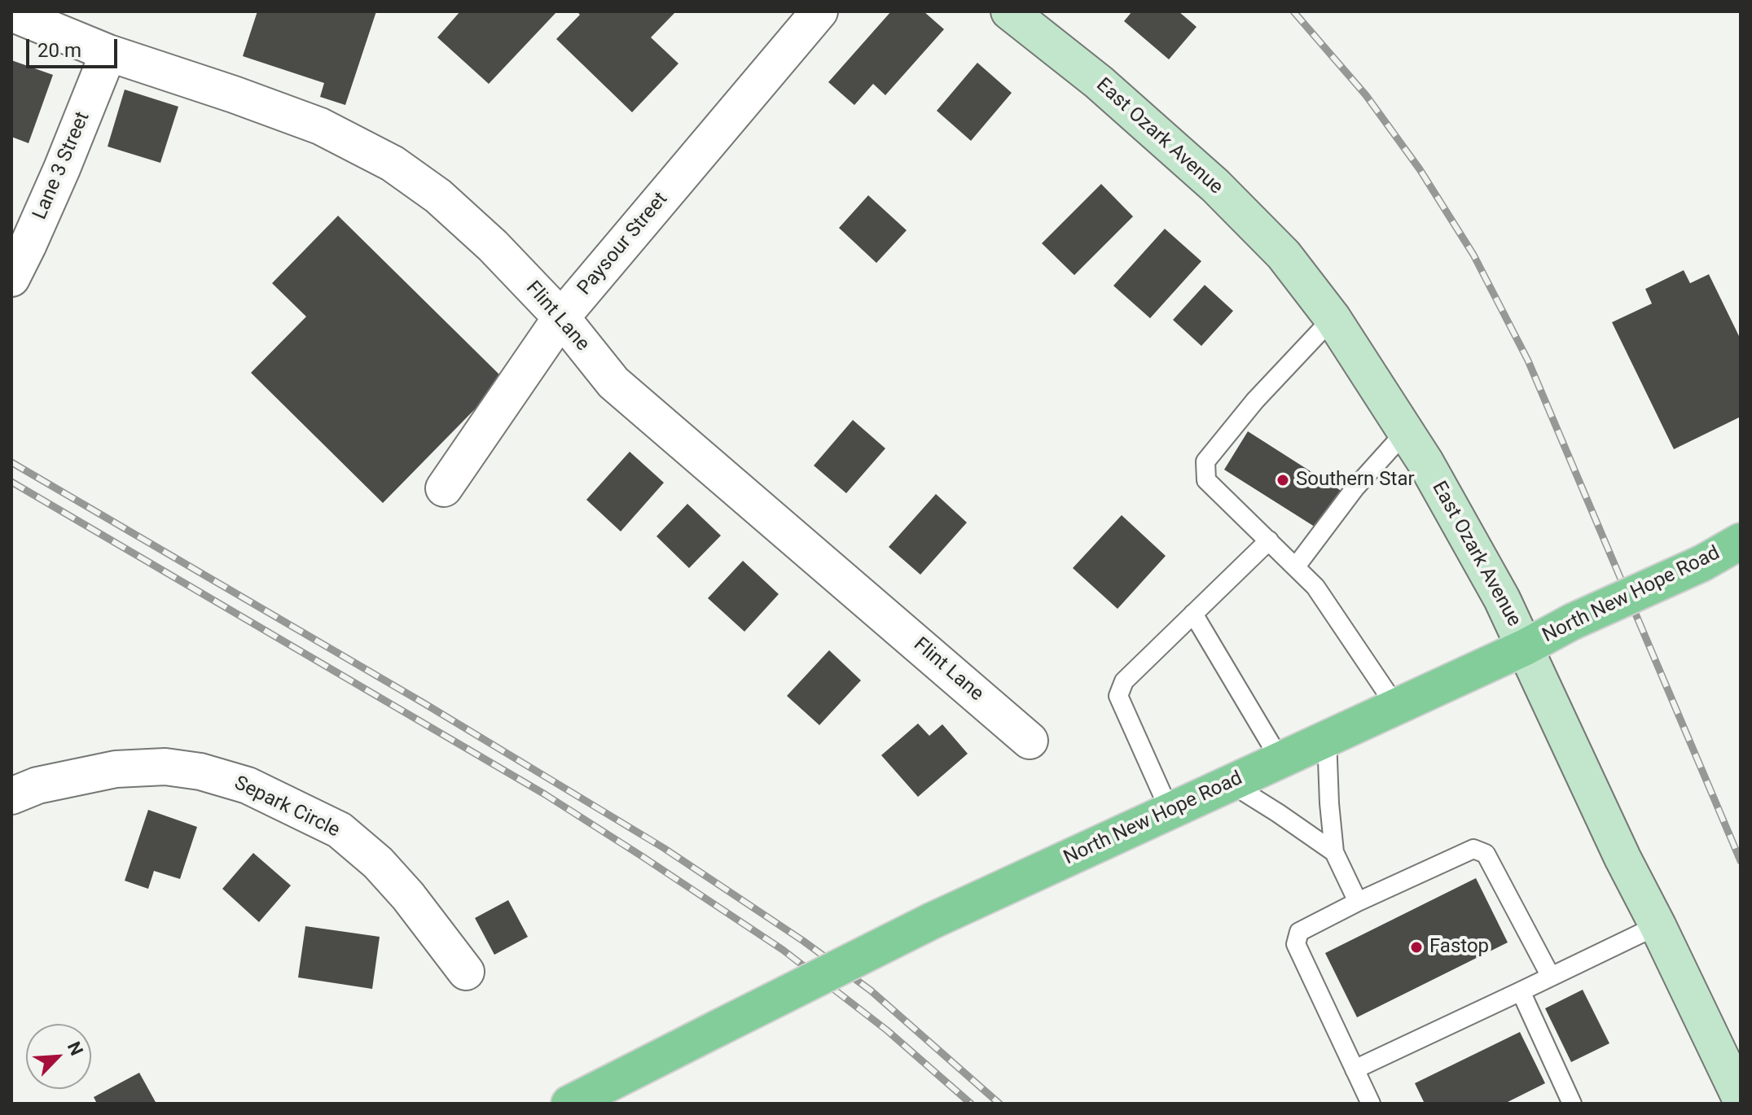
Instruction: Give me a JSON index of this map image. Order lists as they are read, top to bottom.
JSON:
{
  "streets": {
    "main road": ["East Ozark Avenue", "North New Hope Road"],
    "street": [
      "Lane 3 Street",
      "Paysour Street",
      "Flint Lane",
      "Separk Circle"
    ]
  },
  "crossings": [
    ["East Ozark Avenue", "North New Hope Road"],
    ["Lane 3 Street", "Flint Lane"],
    ["Paysour Street", "Flint Lane"]
  ],
  "places": ["Southern Star", "Fastop"],
  "scale_bar": "20 m",
  "north": "top right"
}
